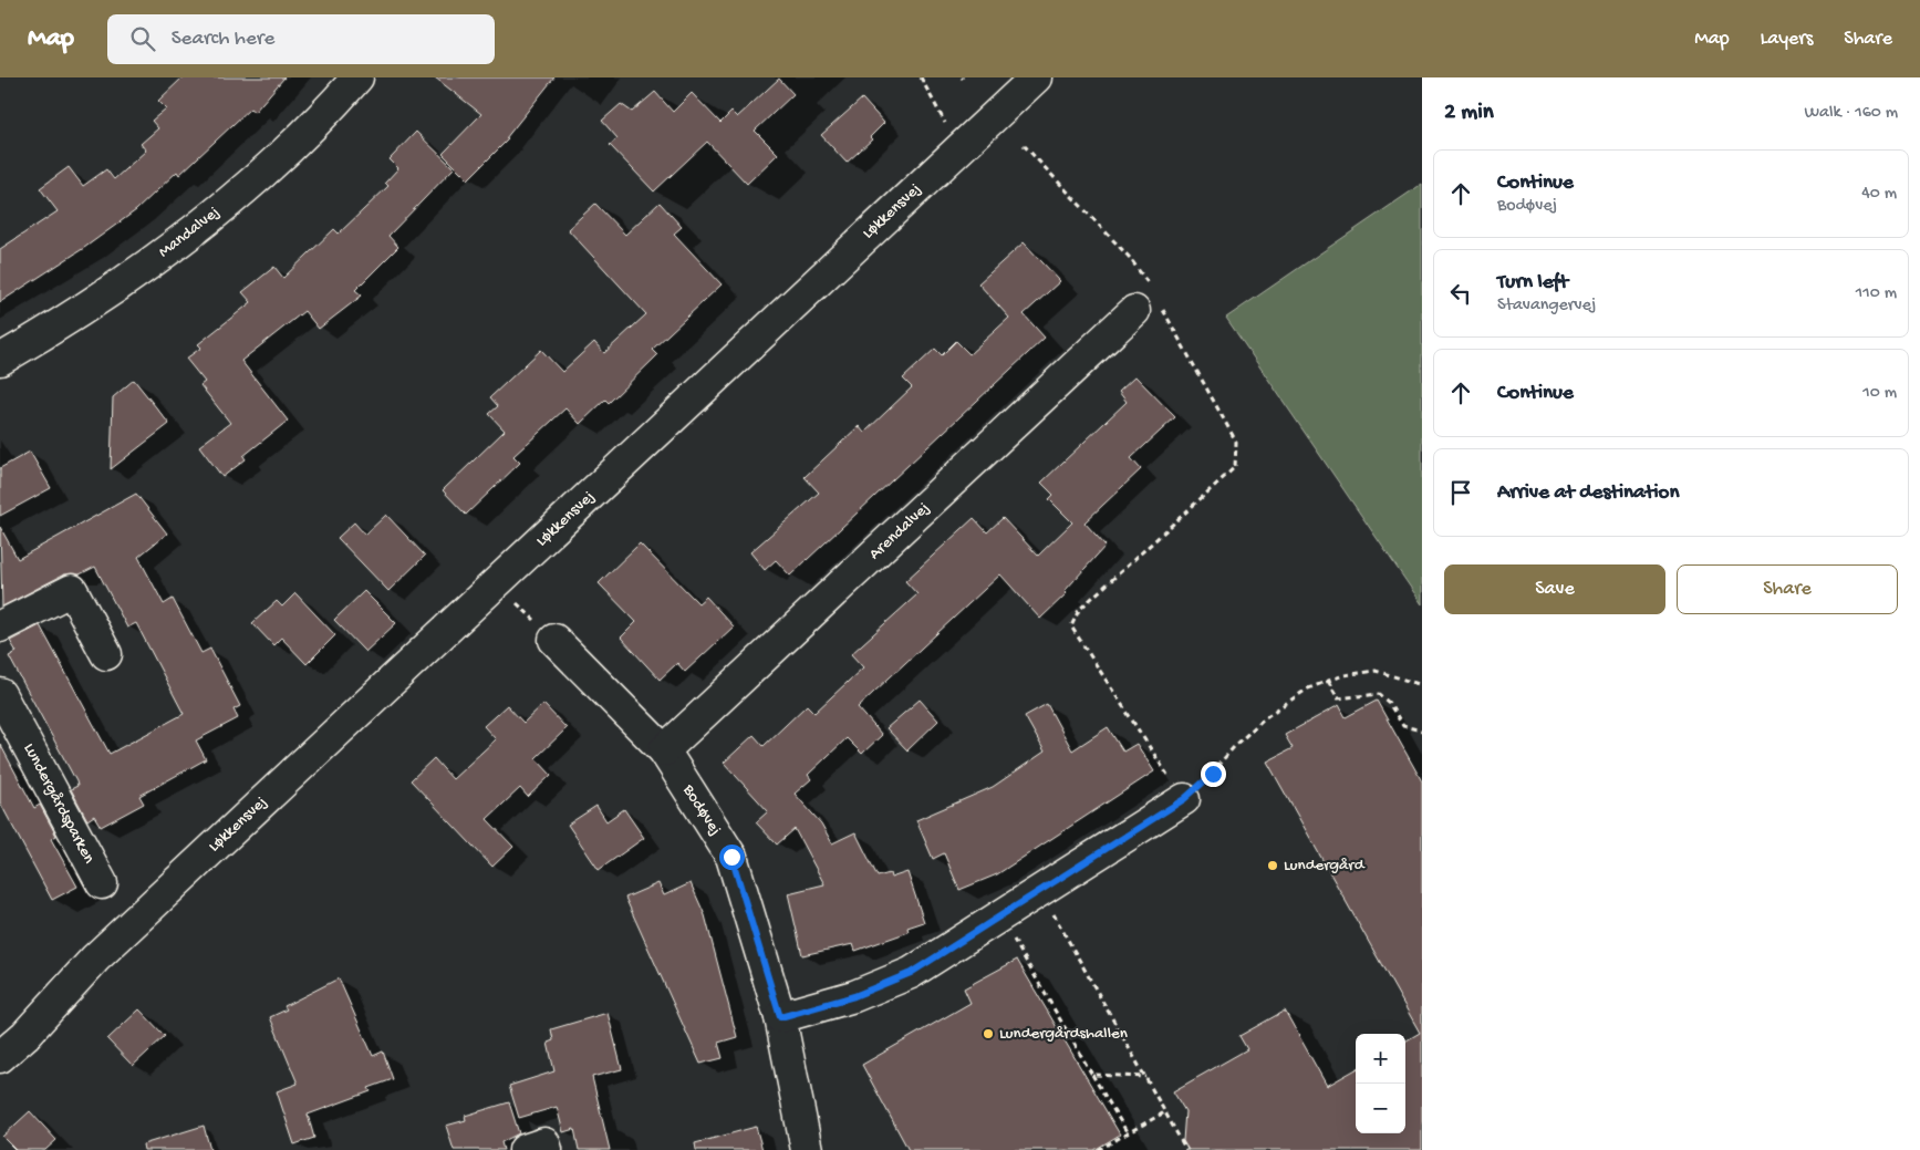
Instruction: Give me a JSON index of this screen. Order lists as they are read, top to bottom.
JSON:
{
  "streets": {
    "street": [
      "Løkkensvej",
      "Mandalvej",
      "Arendalvej",
      "Lundergårdsparken",
      "Bodøvej"
    ]
  },
  "crossings": [
    ["Arendalvej", "Bodøvej"]
  ],
  "places": ["Lundergård", "Lundergårdshallen"],
  "page": {
    "header": "Map",
    "search": "Search here",
    "nav": ["Map", "Layers", "Share"],
    "heading": ["2 min", "Walk · 160 m"],
    "list": [
      ["Continue", "Bodøvej", "40 m"],
      ["Turn left", "Stavangervej", "110 m"],
      ["Continue", "10 m"],
      "Arrive at destination"
    ],
    "buttons": ["Save", "Share"],
    "map_buttons": ["+", "−"]
  }
}
